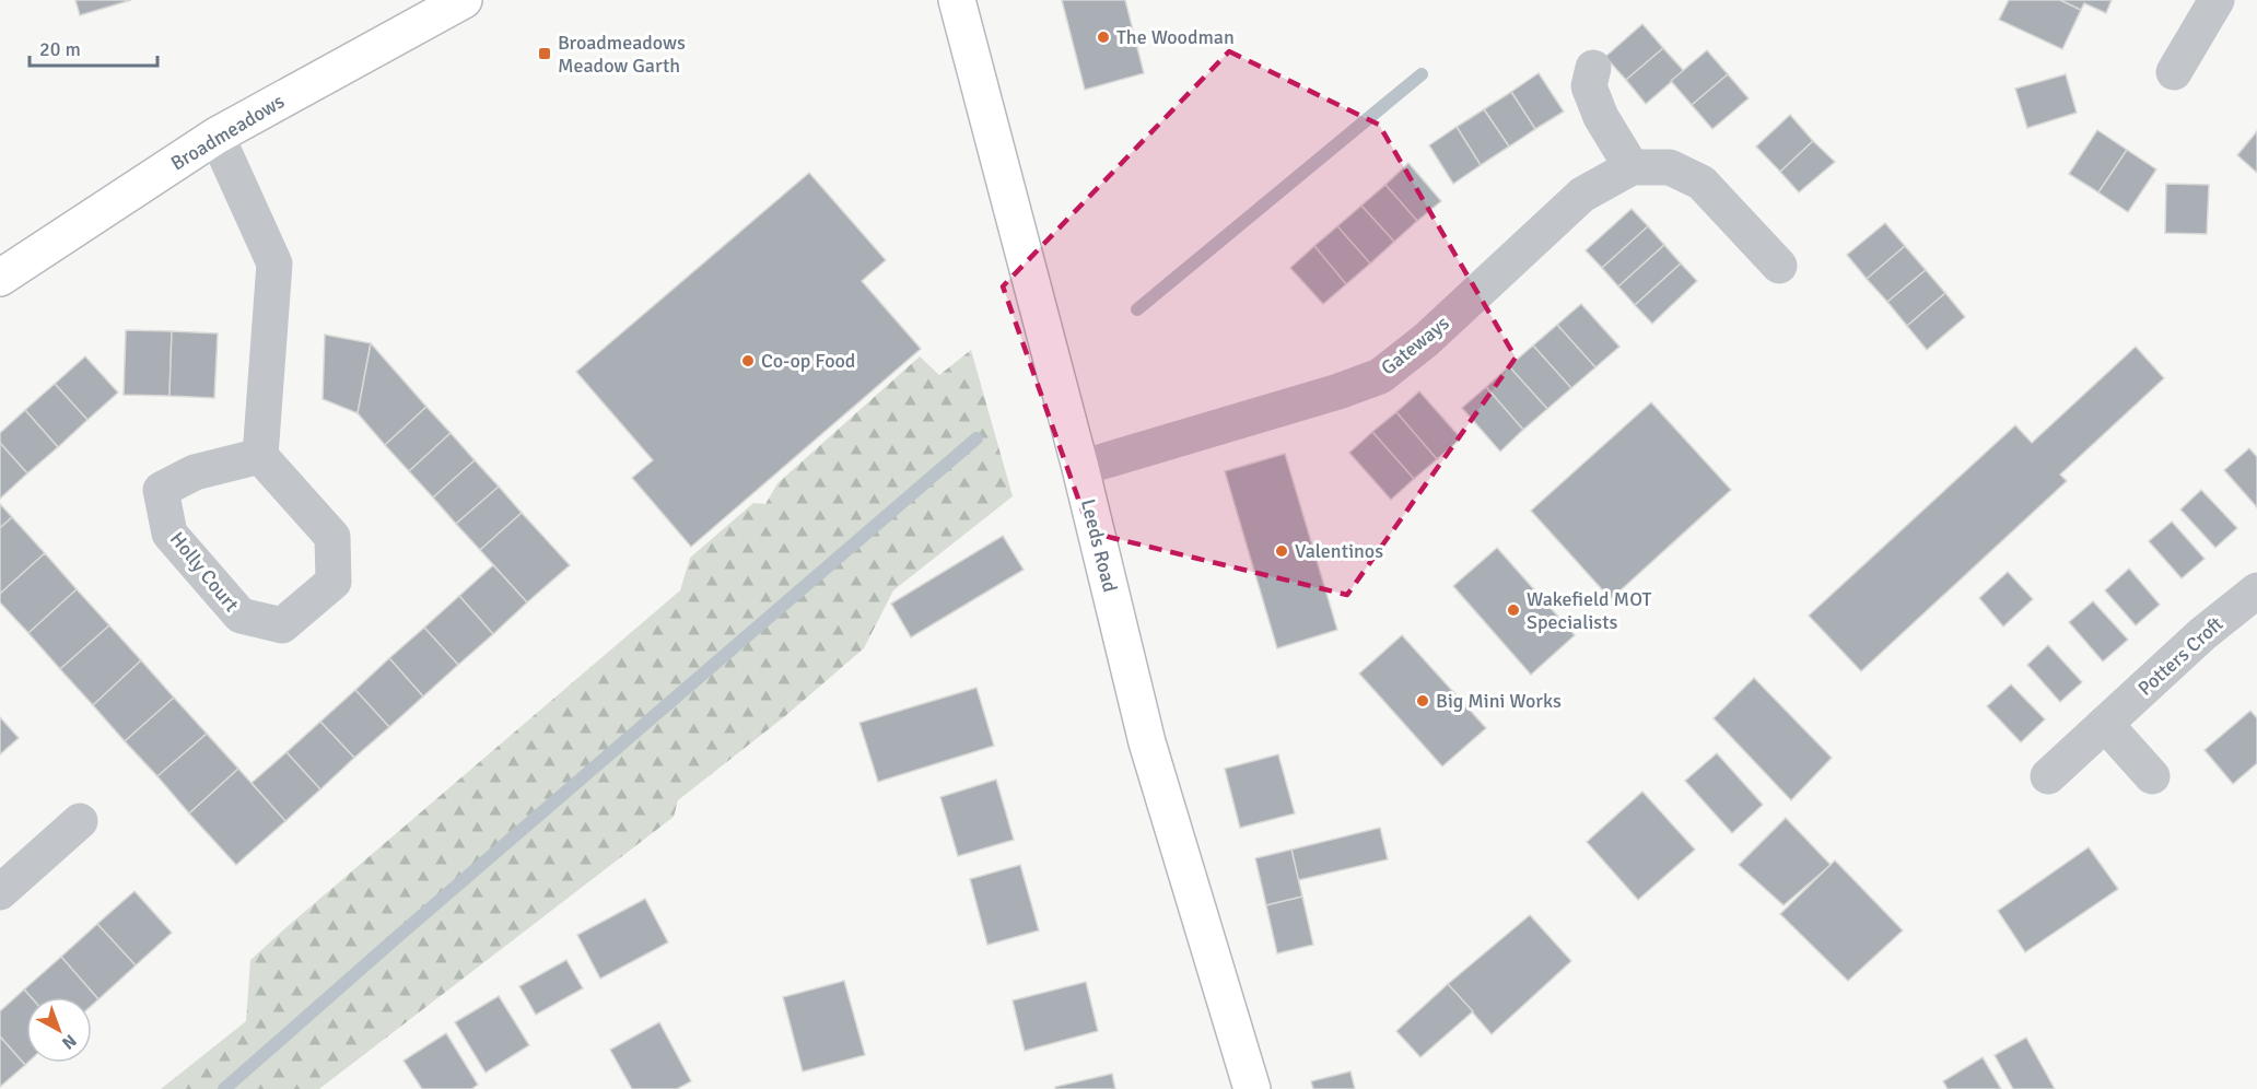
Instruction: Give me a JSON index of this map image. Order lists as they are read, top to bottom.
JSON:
{
  "streets": {
    "main road": ["Broadmeadows", "Leeds Road"],
    "street": ["Gateways", "Holly Court", "Potters Croft"]
  },
  "crossings": [
    ["Gateways", "Leeds Road"]
  ],
  "places": {
    "other": [
      "The Woodman",
      "Co-op Food",
      "Valentinos",
      "Wakefield MOT Specialists",
      "Big Mini Works"
    ],
    "transit": ["Broadmeadows Meadow Garth"]
  },
  "scale_bar": "20 m",
  "north": "bottom right"
}
